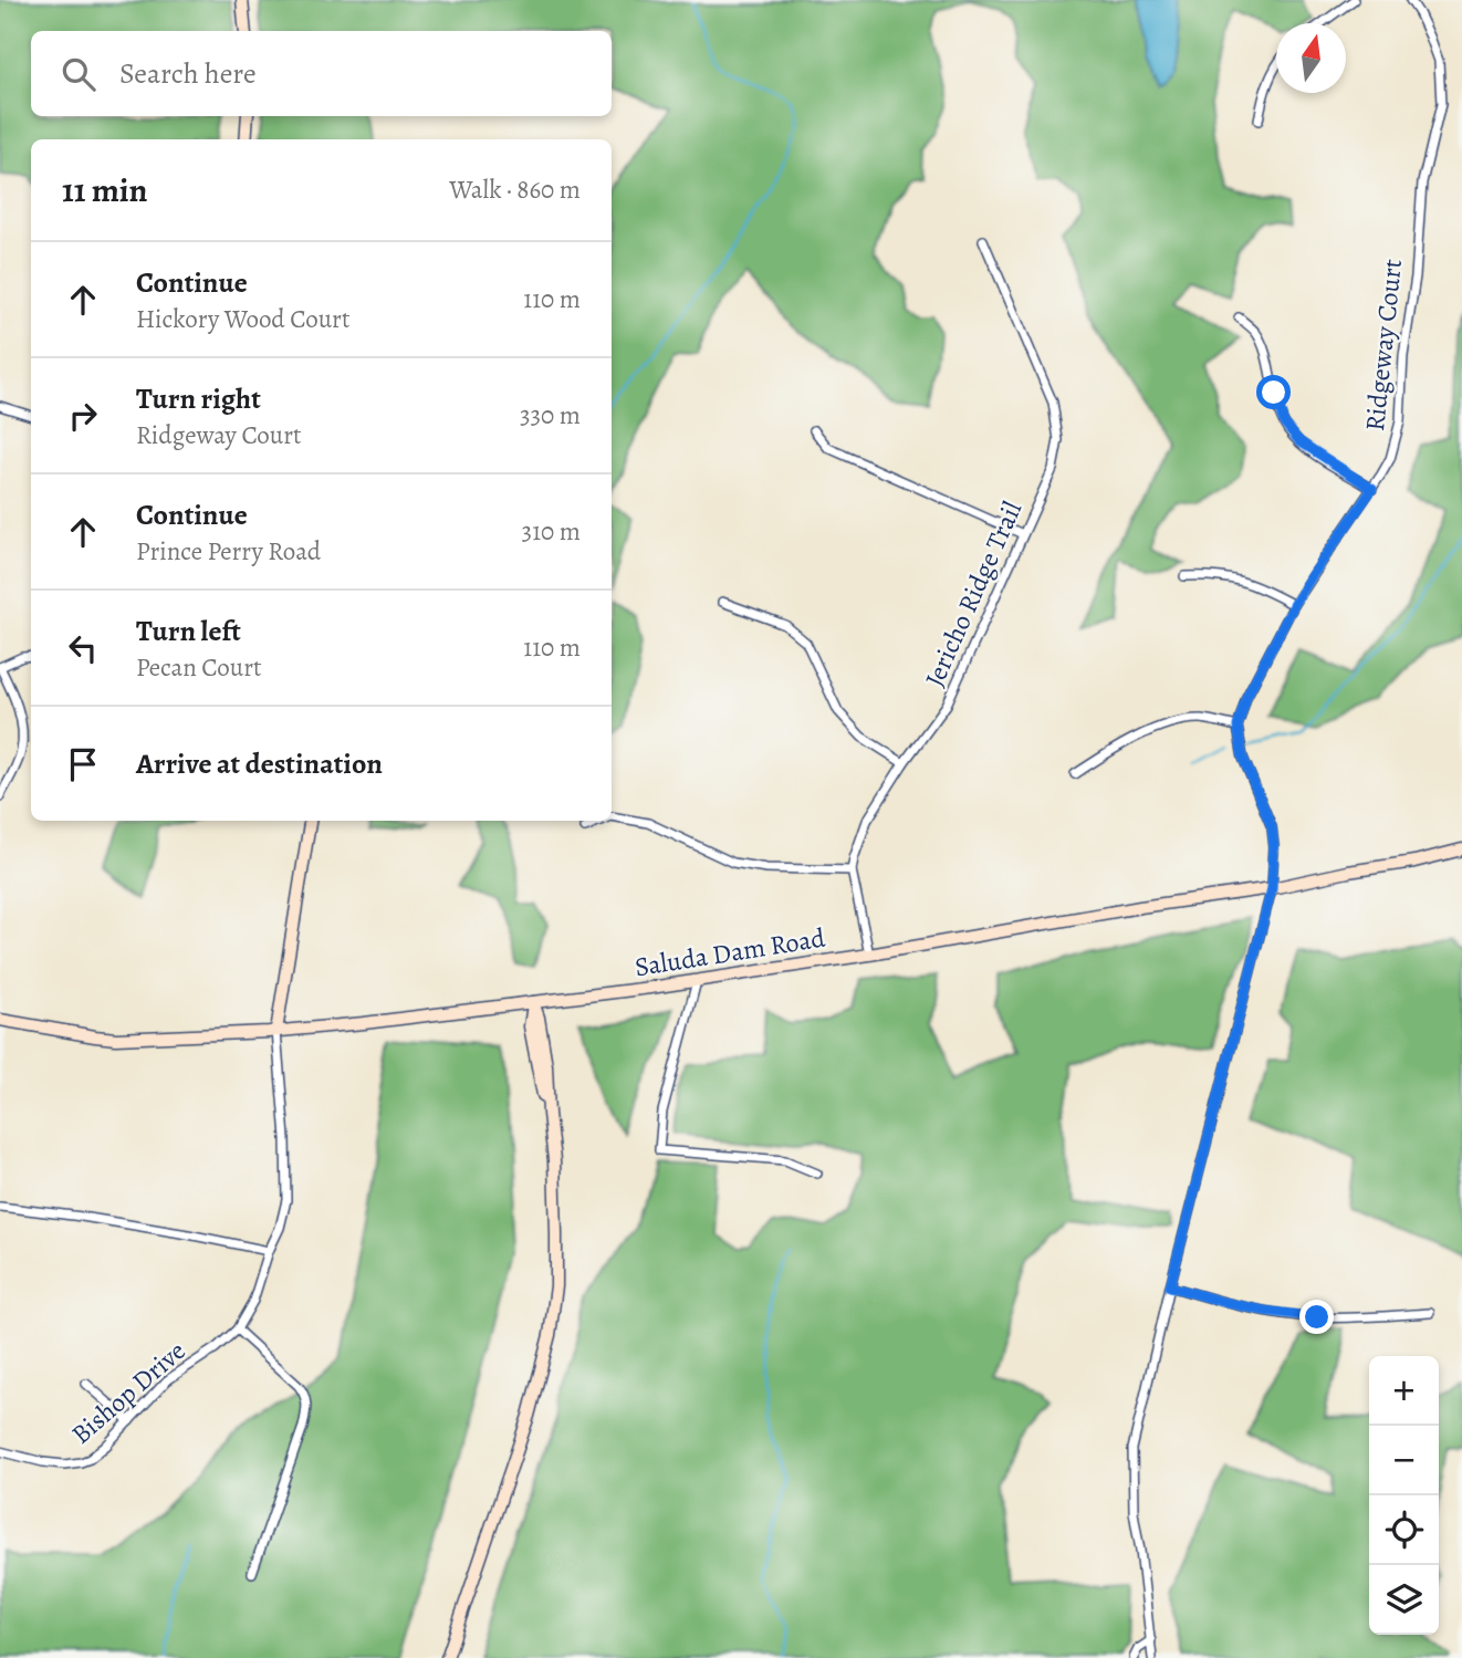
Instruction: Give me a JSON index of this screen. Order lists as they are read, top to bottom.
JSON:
{
  "streets": {
    "street": [
      "Ridgeway Court",
      "Jericho Ridge Trail",
      "Saluda Dam Road",
      "Bishop Drive"
    ]
  },
  "crossings": [
    ["Jericho Ridge Trail", "Saluda Dam Road"],
    ["Saluda Dam Road", "Bishop Drive"]
  ],
  "north": "top",
  "page": {
    "search": "Search here",
    "heading": ["11 min", "Walk · 860 m"],
    "list": [
      ["Continue", "Hickory Wood Court", "110 m"],
      ["Turn right", "Ridgeway Court", "330 m"],
      ["Continue", "Prince Perry Road", "310 m"],
      ["Turn left", "Pecan Court", "110 m"],
      "Arrive at destination"
    ],
    "map_buttons": ["+", "−"]
  }
}
